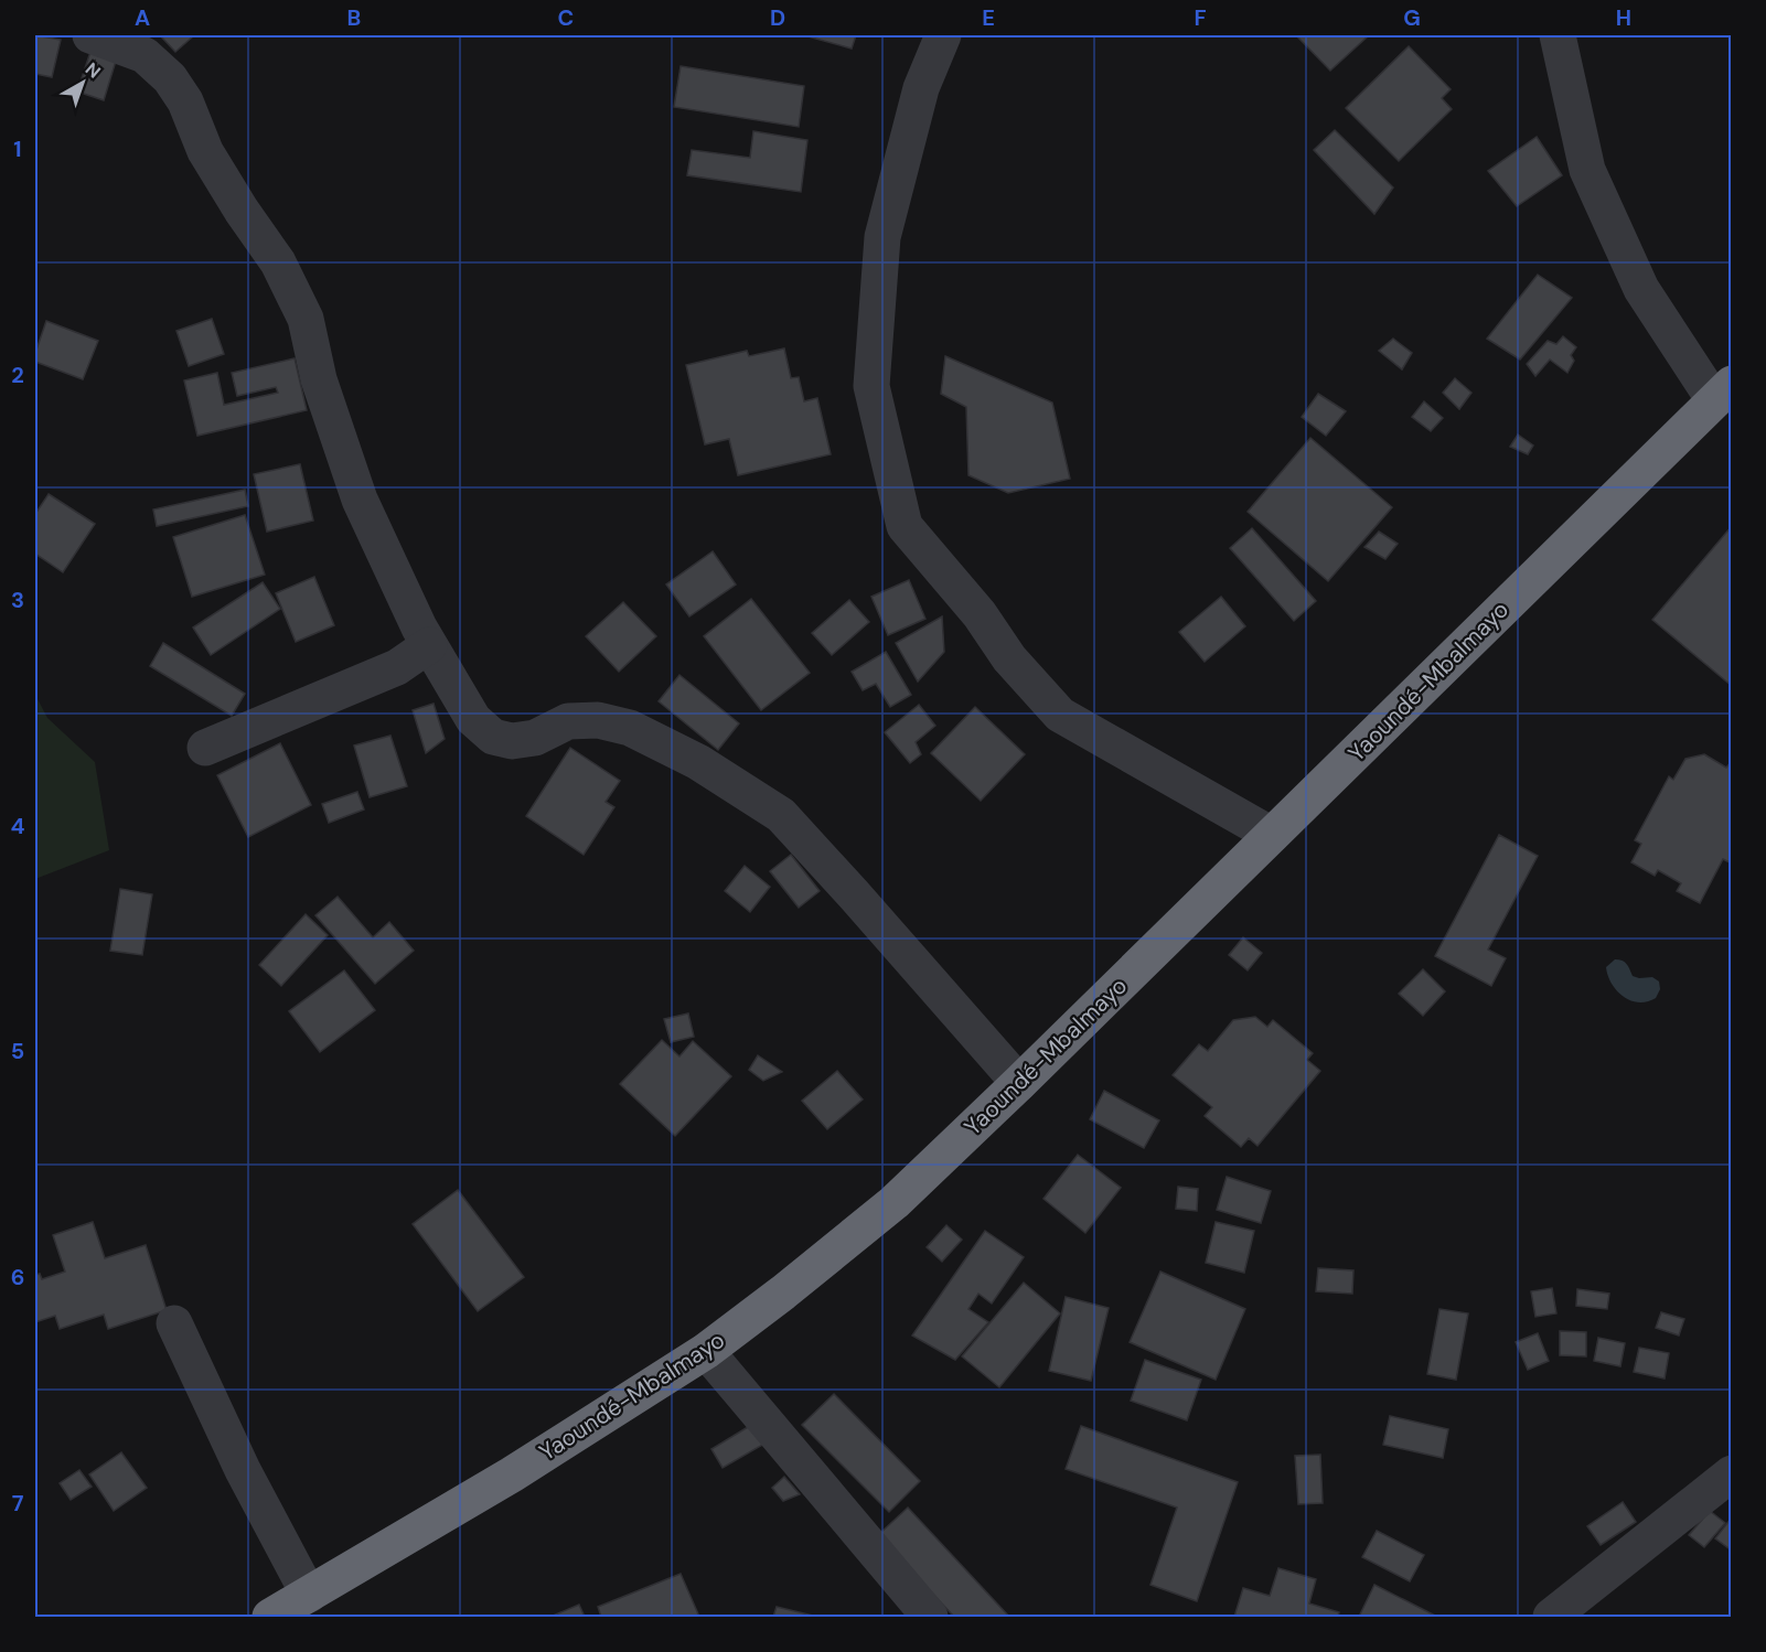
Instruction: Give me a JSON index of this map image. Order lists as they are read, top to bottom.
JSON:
{
  "streets": {
    "highway": ["Yaoundé-Mbalmayo"]
  },
  "north": "top right",
  "grid": {
    "columns": [
      "A",
      "B",
      "C",
      "D",
      "E",
      "F",
      "G",
      "H"
    ],
    "rows": [
      "1",
      "2",
      "3",
      "4",
      "5",
      "6",
      "7"
    ]
  }
}
